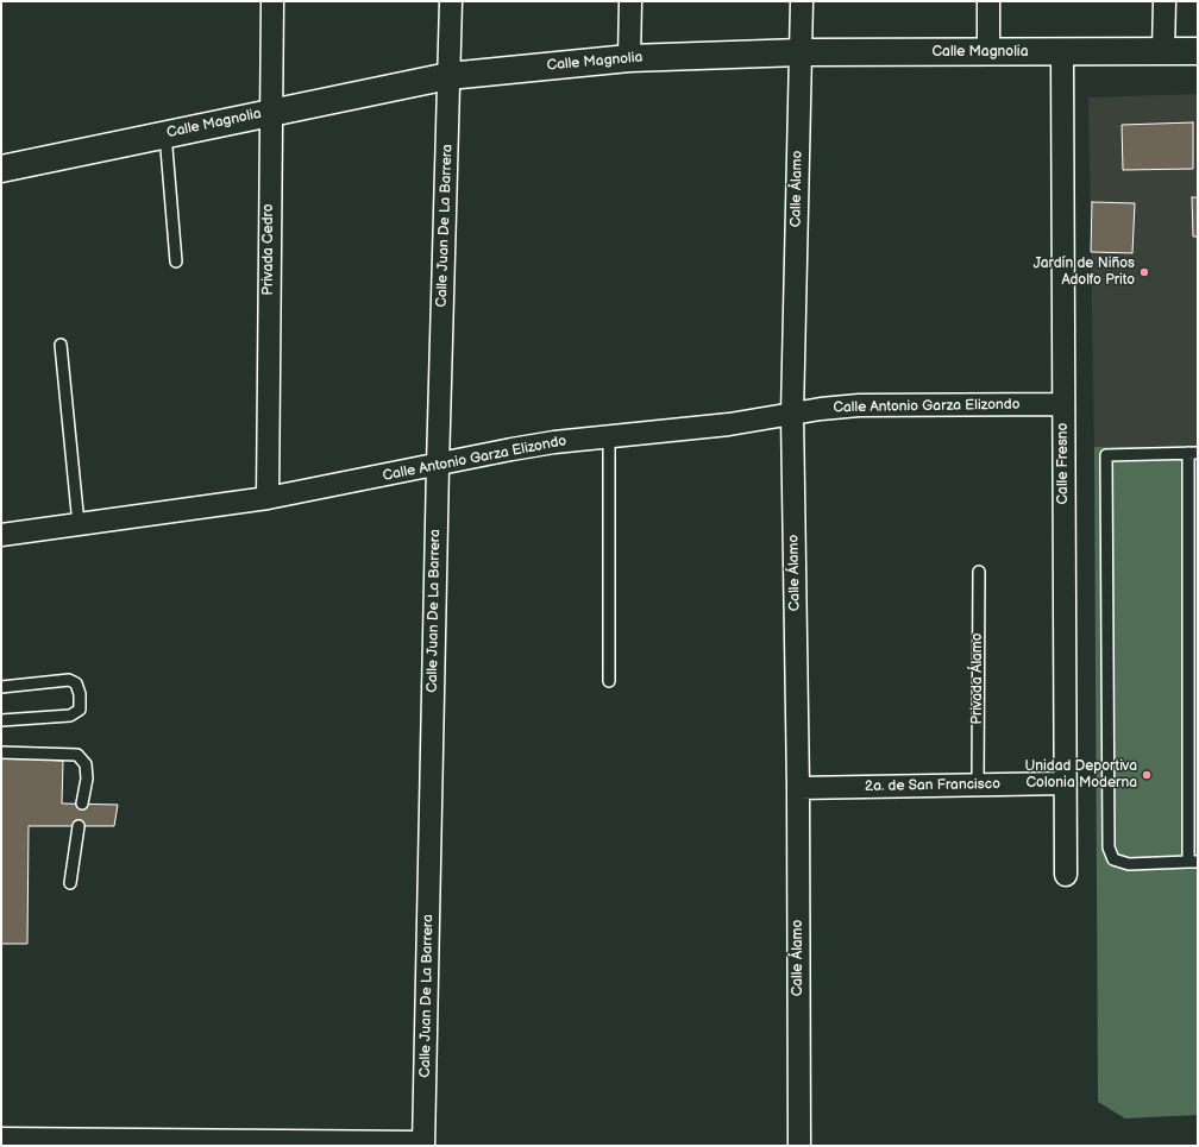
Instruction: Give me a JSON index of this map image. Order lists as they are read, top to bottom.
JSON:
{
  "streets": {
    "street": [
      "Calle Magnolia",
      "Calle Álamo",
      "Calle Juan De La Barrera",
      "Privada Cedro",
      "Calle Antonio Garza Elizondo",
      "Calle Fresno",
      "2a. de San Francisco"
    ],
    "lane": ["Privada Álamo"]
  },
  "crossings": [
    ["Calle Magnolia", "Calle Álamo"],
    ["Calle Magnolia", "Calle Juan De La Barrera"],
    ["Calle Magnolia", "Privada Cedro"],
    ["Calle Magnolia", "Calle Fresno"],
    ["Calle Álamo", "Calle Antonio Garza Elizondo"],
    ["Calle Álamo", "2a. de San Francisco"],
    ["Calle Juan De La Barrera", "Calle Antonio Garza Elizondo"],
    ["Privada Cedro", "Calle Antonio Garza Elizondo"],
    ["Calle Antonio Garza Elizondo", "Calle Fresno"],
    ["Calle Fresno", "2a. de San Francisco"],
    ["Privada Álamo", "2a. de San Francisco"]
  ],
  "places": ["Jardín de Niños Adolfo Prito", "Unidad Deportiva Colonia Moderna"]
}
